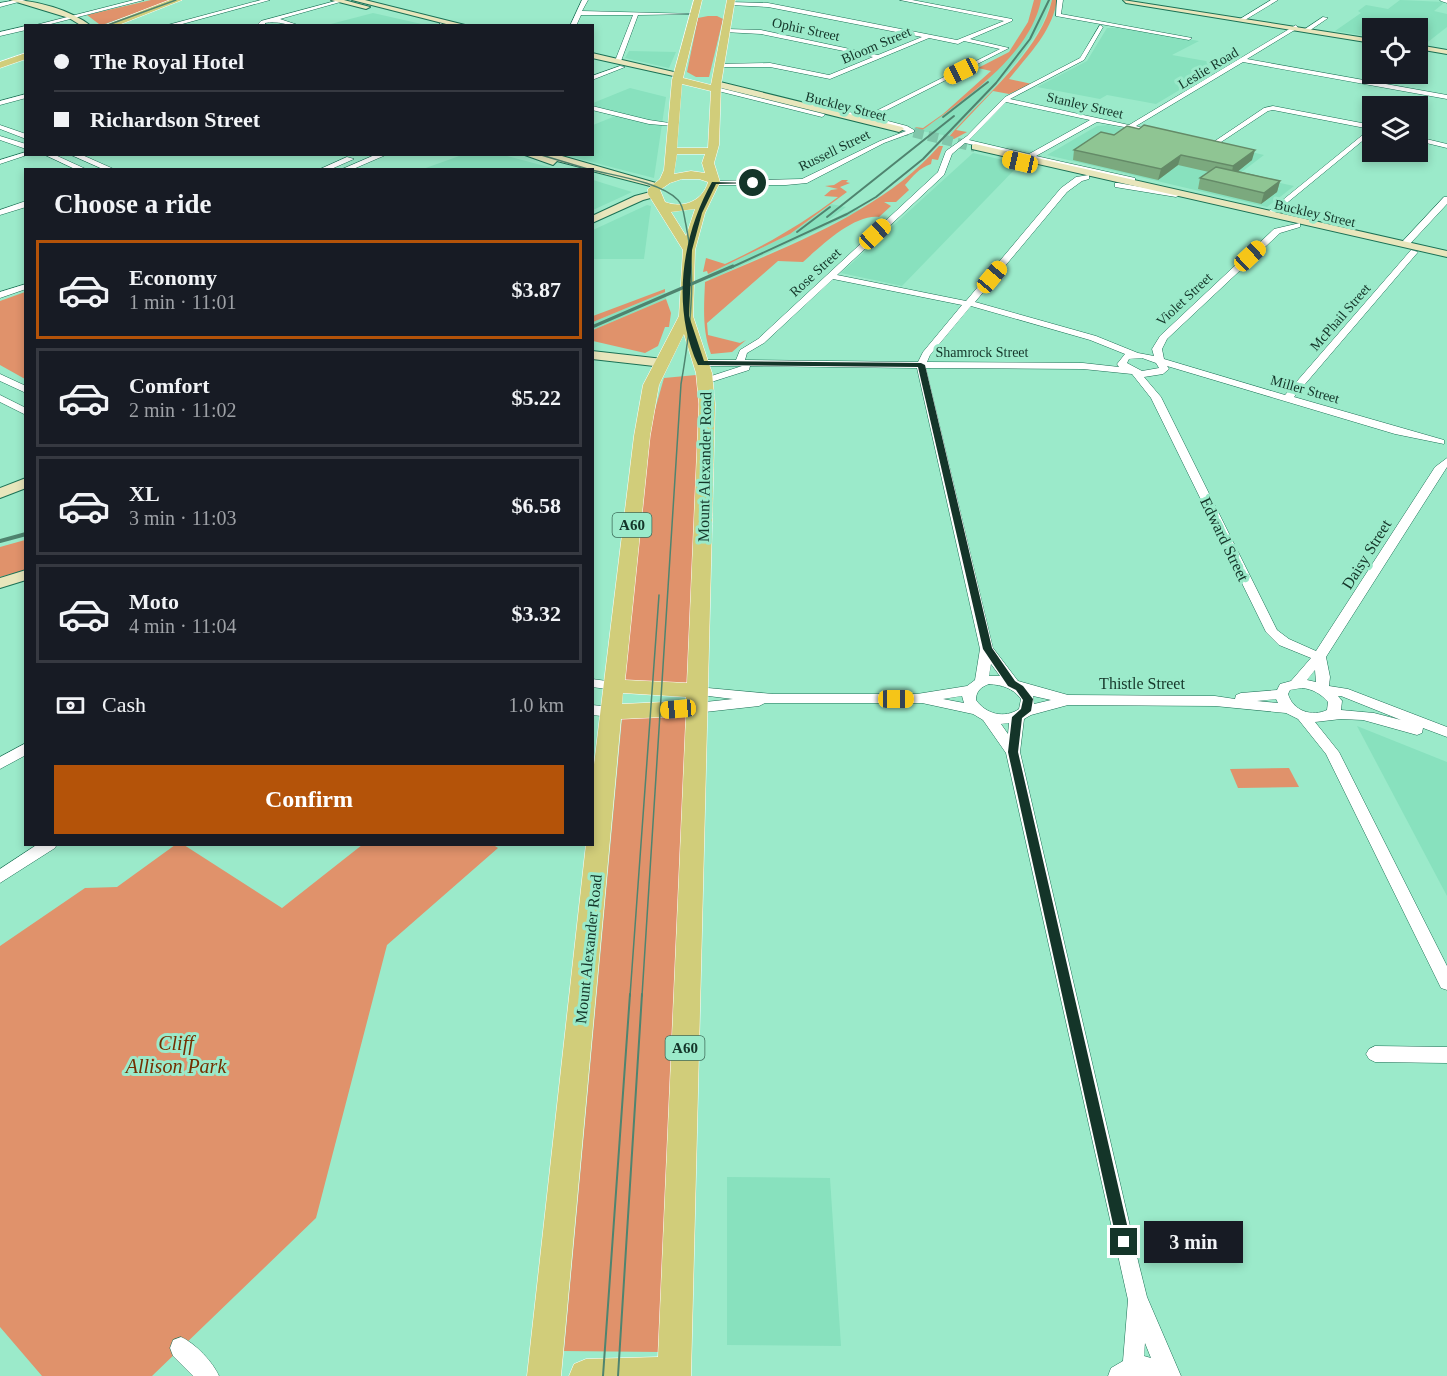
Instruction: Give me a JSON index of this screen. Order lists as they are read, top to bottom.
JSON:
{
  "streets": {
    "main road": ["Buckley Street", "Mount Alexander Road", "A60"],
    "street": [
      "Ophir Street",
      "Bloom Street",
      "Leslie Road",
      "Stanley Street",
      "Russell Street",
      "Rose Street",
      "Violet Street",
      "McPhail Street",
      "Shamrock Street",
      "Miller Street",
      "Edward Street",
      "Daisy Street",
      "Thistle Street"
    ]
  },
  "crossings": [
    ["Ophir Street", "Bloom Street"],
    ["Ophir Street", "Mount Alexander Road"],
    ["Bloom Street", "Mount Alexander Road"],
    ["Leslie Road", "Stanley Street"],
    ["Stanley Street", "Rose Street"],
    ["Buckley Street", "Russell Street"],
    ["Buckley Street", "Rose Street"],
    ["Buckley Street", "Violet Street"],
    ["Buckley Street", "McPhail Street"],
    ["Buckley Street", "Mount Alexander Road"],
    ["Russell Street", "Mount Alexander Road"],
    ["Rose Street", "Shamrock Street"],
    ["Violet Street", "Shamrock Street"],
    ["Violet Street", "Miller Street"],
    ["Violet Street", "Edward Street"],
    ["McPhail Street", "Miller Street"],
    ["Shamrock Street", "Miller Street"],
    ["Shamrock Street", "Mount Alexander Road"],
    ["Shamrock Street", "Edward Street"],
    ["Miller Street", "Daisy Street"],
    ["Edward Street", "Daisy Street"],
    ["Daisy Street", "Thistle Street"]
  ],
  "parks": ["Cliff Allison Park"],
  "page": {
    "banner": ["The Royal Hotel", "Richardson Street"],
    "heading": "Choose a ride",
    "list": [
      {
        "name": "Economy",
        "note": "1 min · 11:01",
        "value": "$3.87"
      },
      {
        "name": "Comfort",
        "note": "2 min · 11:02",
        "value": "$5.22"
      },
      {
        "name": "XL",
        "note": "3 min · 11:03",
        "value": "$6.58"
      },
      {
        "name": "Moto",
        "note": "4 min · 11:04",
        "value": "$3.32"
      }
    ],
    "pay": ["Cash", "1.0 km"],
    "buttons": "Confirm",
    "bubble": "3 min"
  }
}
